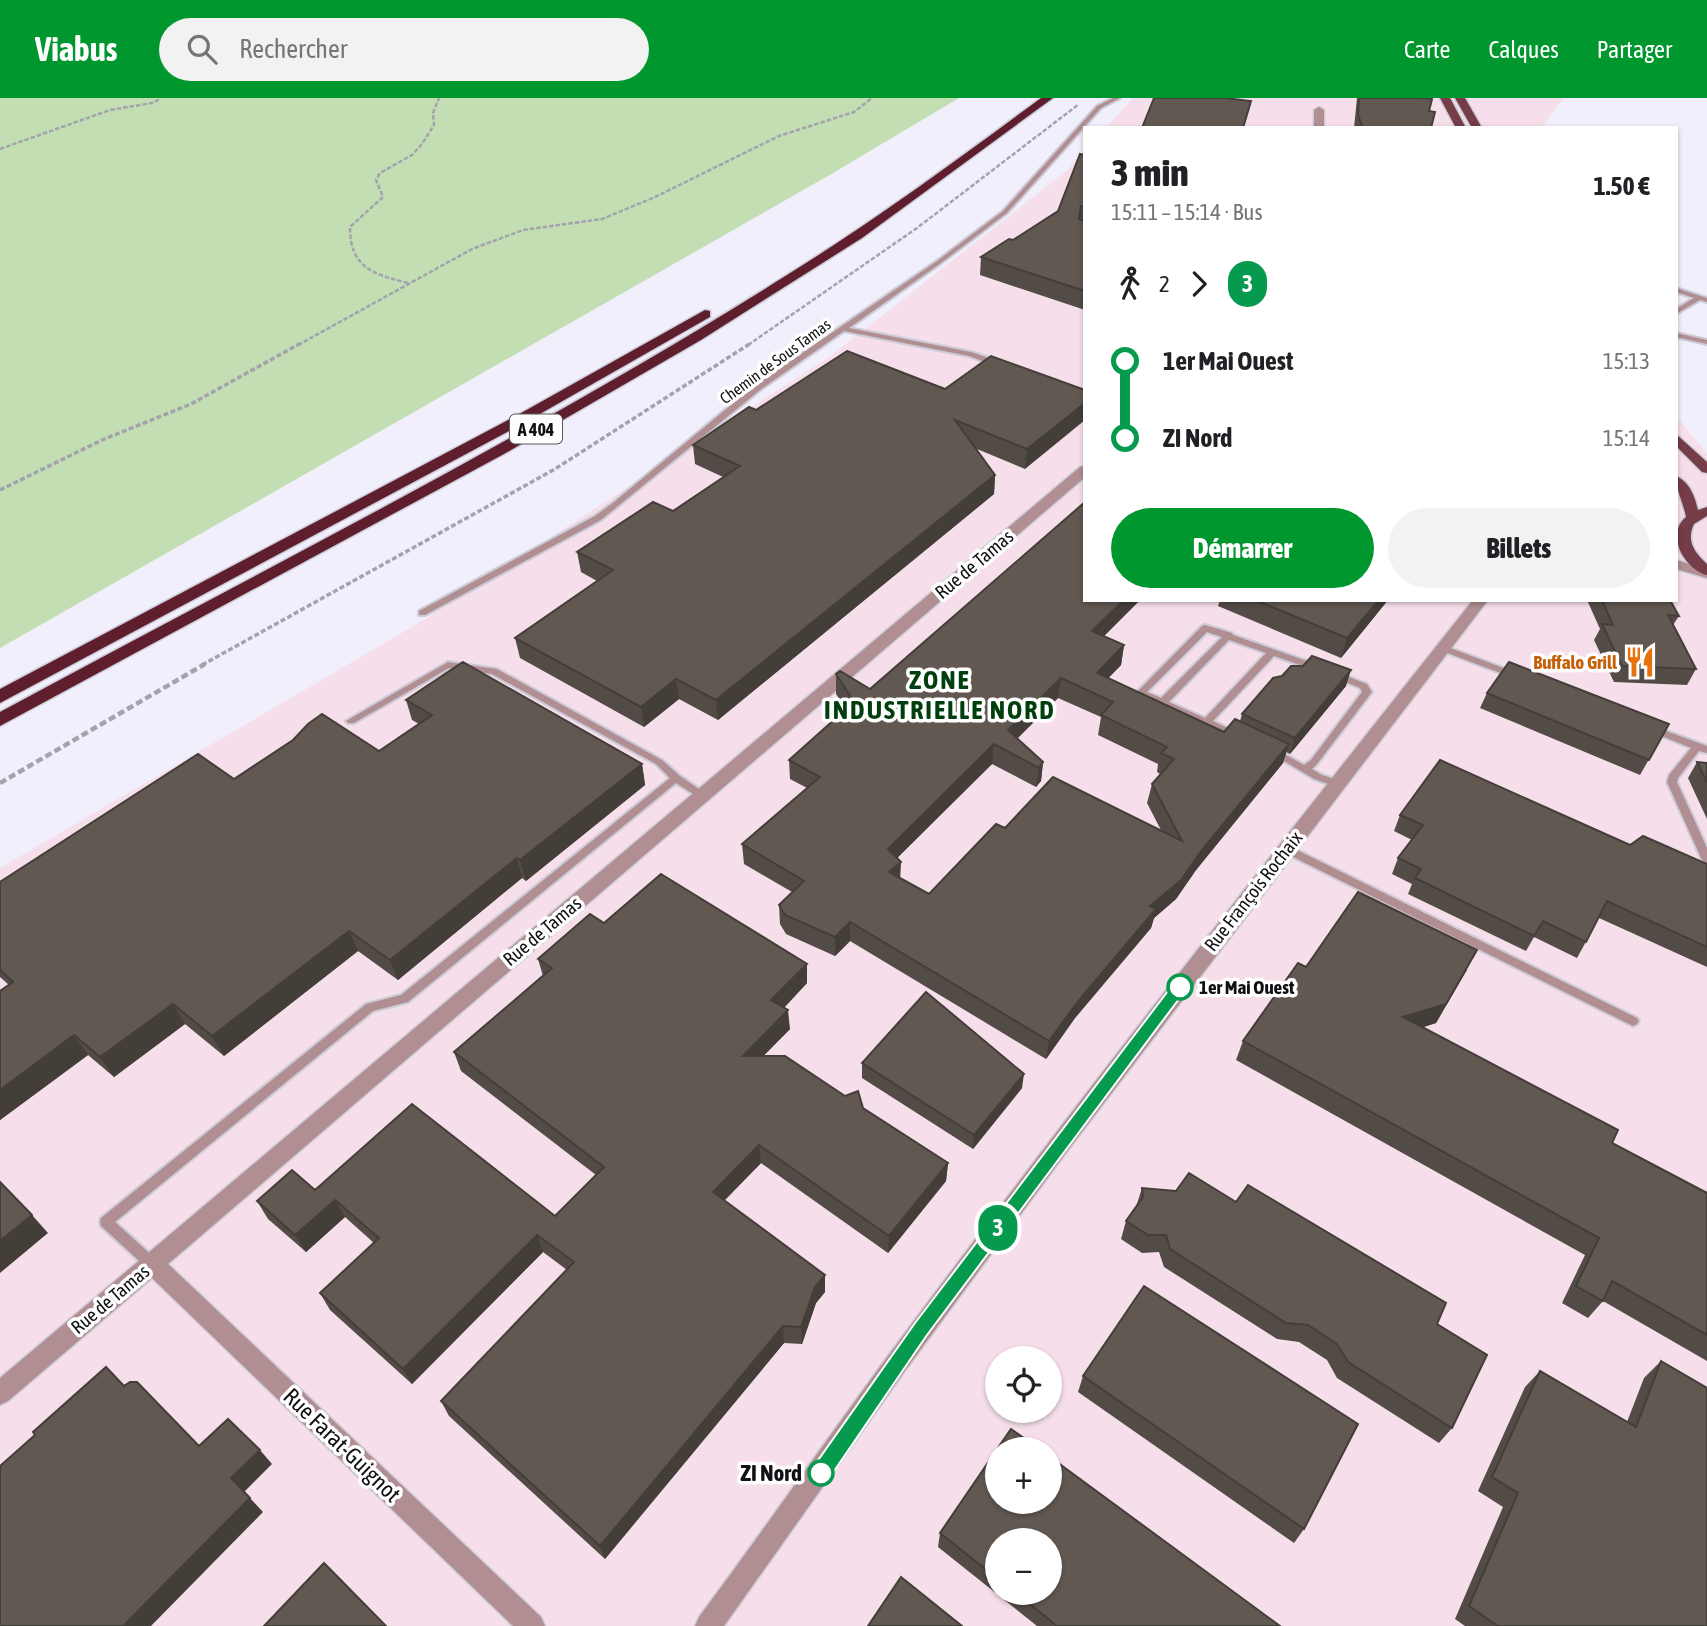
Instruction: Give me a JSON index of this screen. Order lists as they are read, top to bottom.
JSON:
{
  "streets": {
    "highway": ["A 404"],
    "street": ["Rue de Tamas", "Rue François Rochaix", "Rue Farat-Guignot"],
    "lane": ["Chemin de Sous Tamas"]
  },
  "crossings": [
    ["Rue de Tamas", "Rue Farat-Guignot"]
  ],
  "districts": ["ZONE INDUSTRIELLE NORD"],
  "places": {
    "restaurant": ["Buffalo Grill"],
    "other": ["1er Mai Ouest", "ZI Nord"]
  },
  "lines": ["bus line 3"],
  "page": {
    "header": "Viabus",
    "search": "Rechercher",
    "nav": ["Carte", "Calques", "Partager"],
    "on_map": "3",
    "heading": ["3 min", "15:11 – 15:14 · Bus", "1.50 €"],
    "legs": ["2", "3"],
    "list": [
      {
        "name": "1er Mai Ouest",
        "value": "15:13"
      },
      {
        "name": "ZI Nord",
        "value": "15:14"
      }
    ],
    "buttons": ["Démarrer", "Billets"],
    "map_buttons": ["+", "−"]
  }
}
